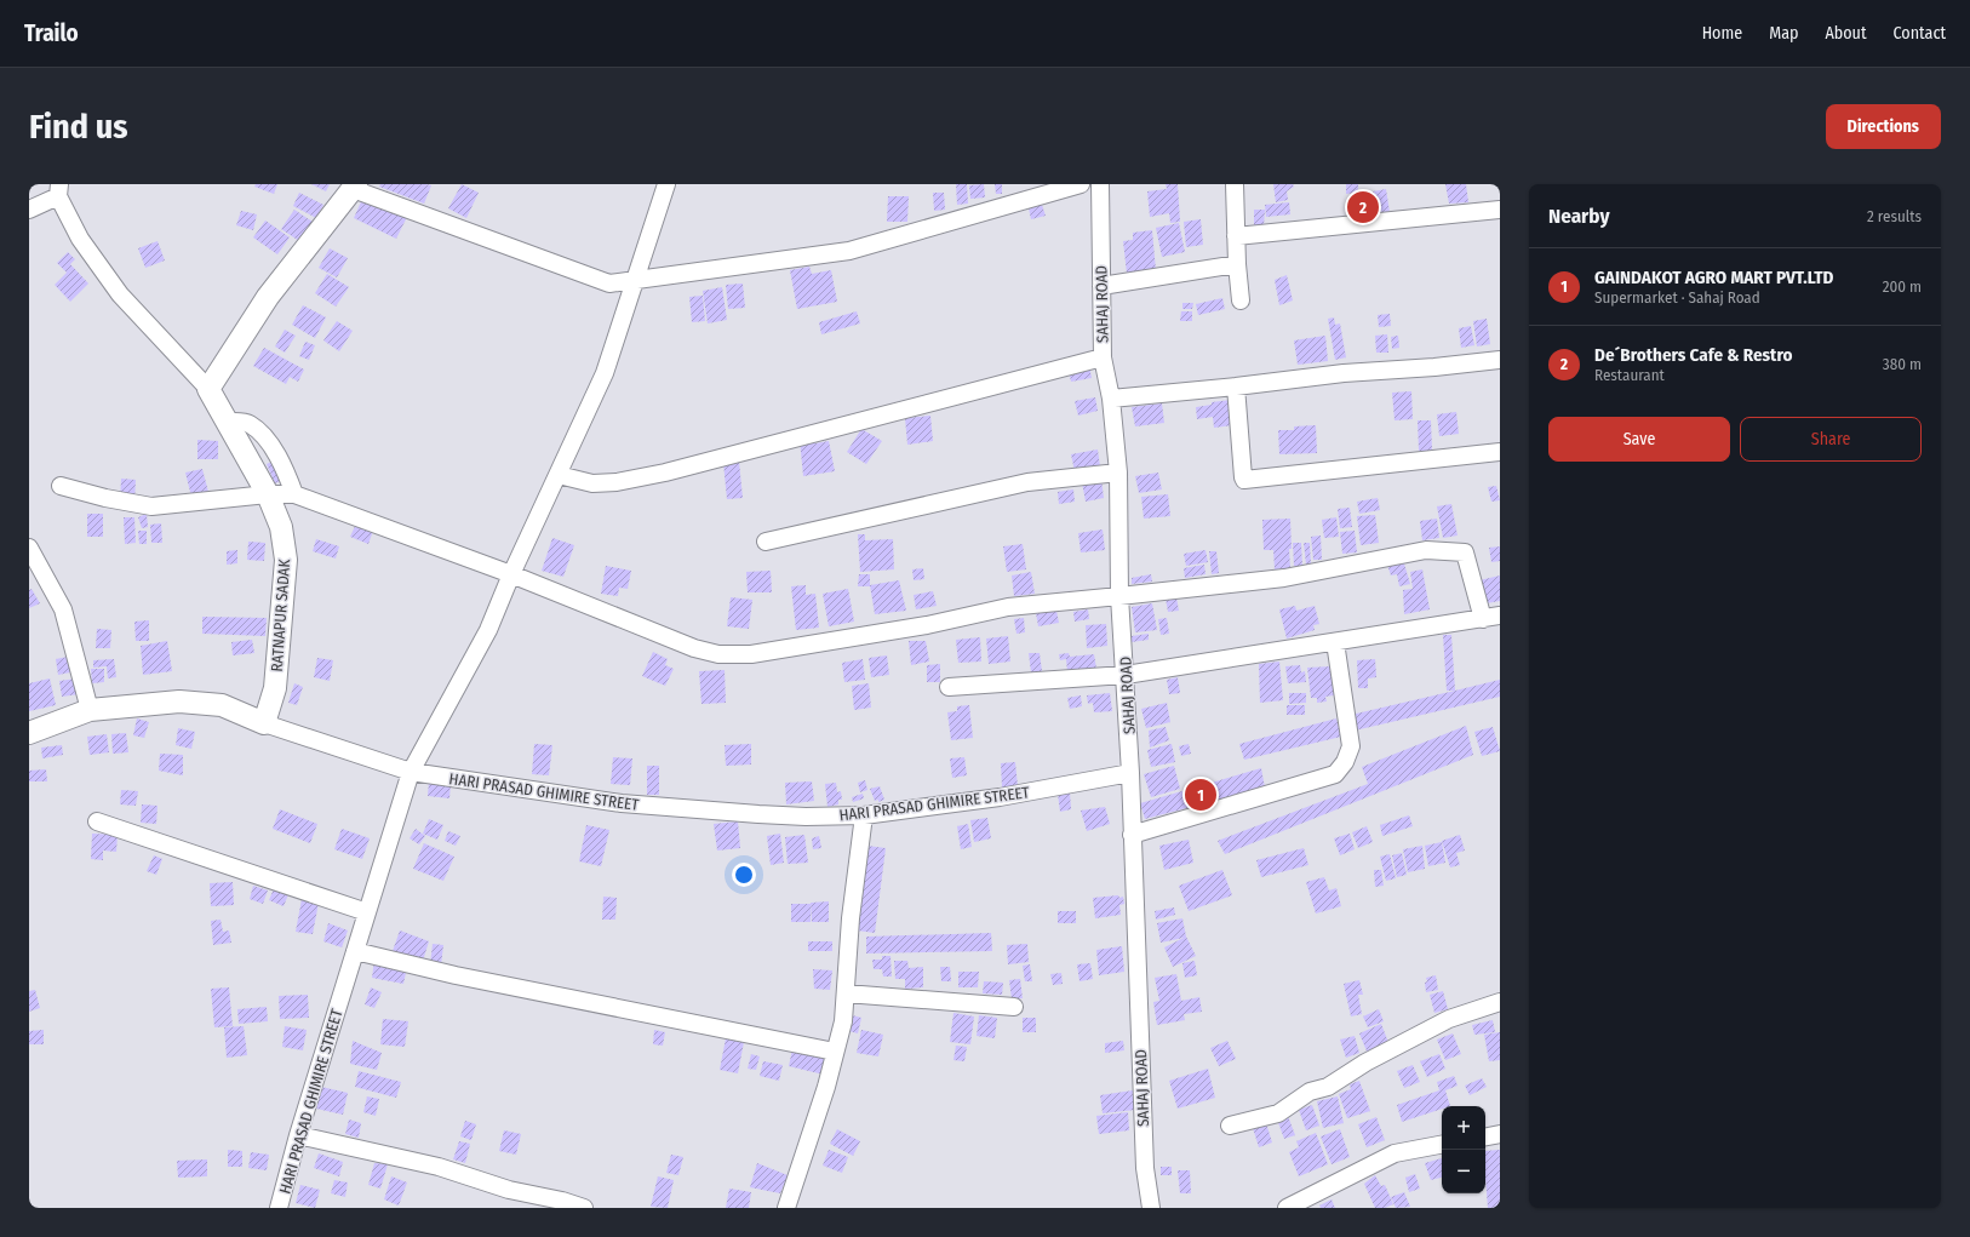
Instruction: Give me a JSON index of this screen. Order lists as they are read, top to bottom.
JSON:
{
  "streets": {
    "main road": ["RATNAPUR SADAK"],
    "street": ["SAHAJ ROAD", "HARI PRASAD GHIMIRE STREET"]
  },
  "crossings": [
    ["SAHAJ ROAD", "HARI PRASAD GHIMIRE STREET"]
  ],
  "page": {
    "header": "Trailo",
    "nav": [
      "Home",
      "Map",
      "About",
      "Contact"
    ],
    "buttons": [
      "Directions",
      ["Save", "Share"]
    ],
    "title": "Find us",
    "heading": ["Nearby", "2 results"],
    "pins": ["2", "1"],
    "list": [
      {
        "mark": "1",
        "name": "GAINDAKOT AGRO MART PVT.LTD",
        "note": "Supermarket · Sahaj Road",
        "value": "200 m"
      },
      {
        "mark": "2",
        "name": "De´Brothers Cafe & Restro",
        "note": "Restaurant",
        "value": "380 m"
      }
    ],
    "map_buttons": ["+", "−"]
  }
}
